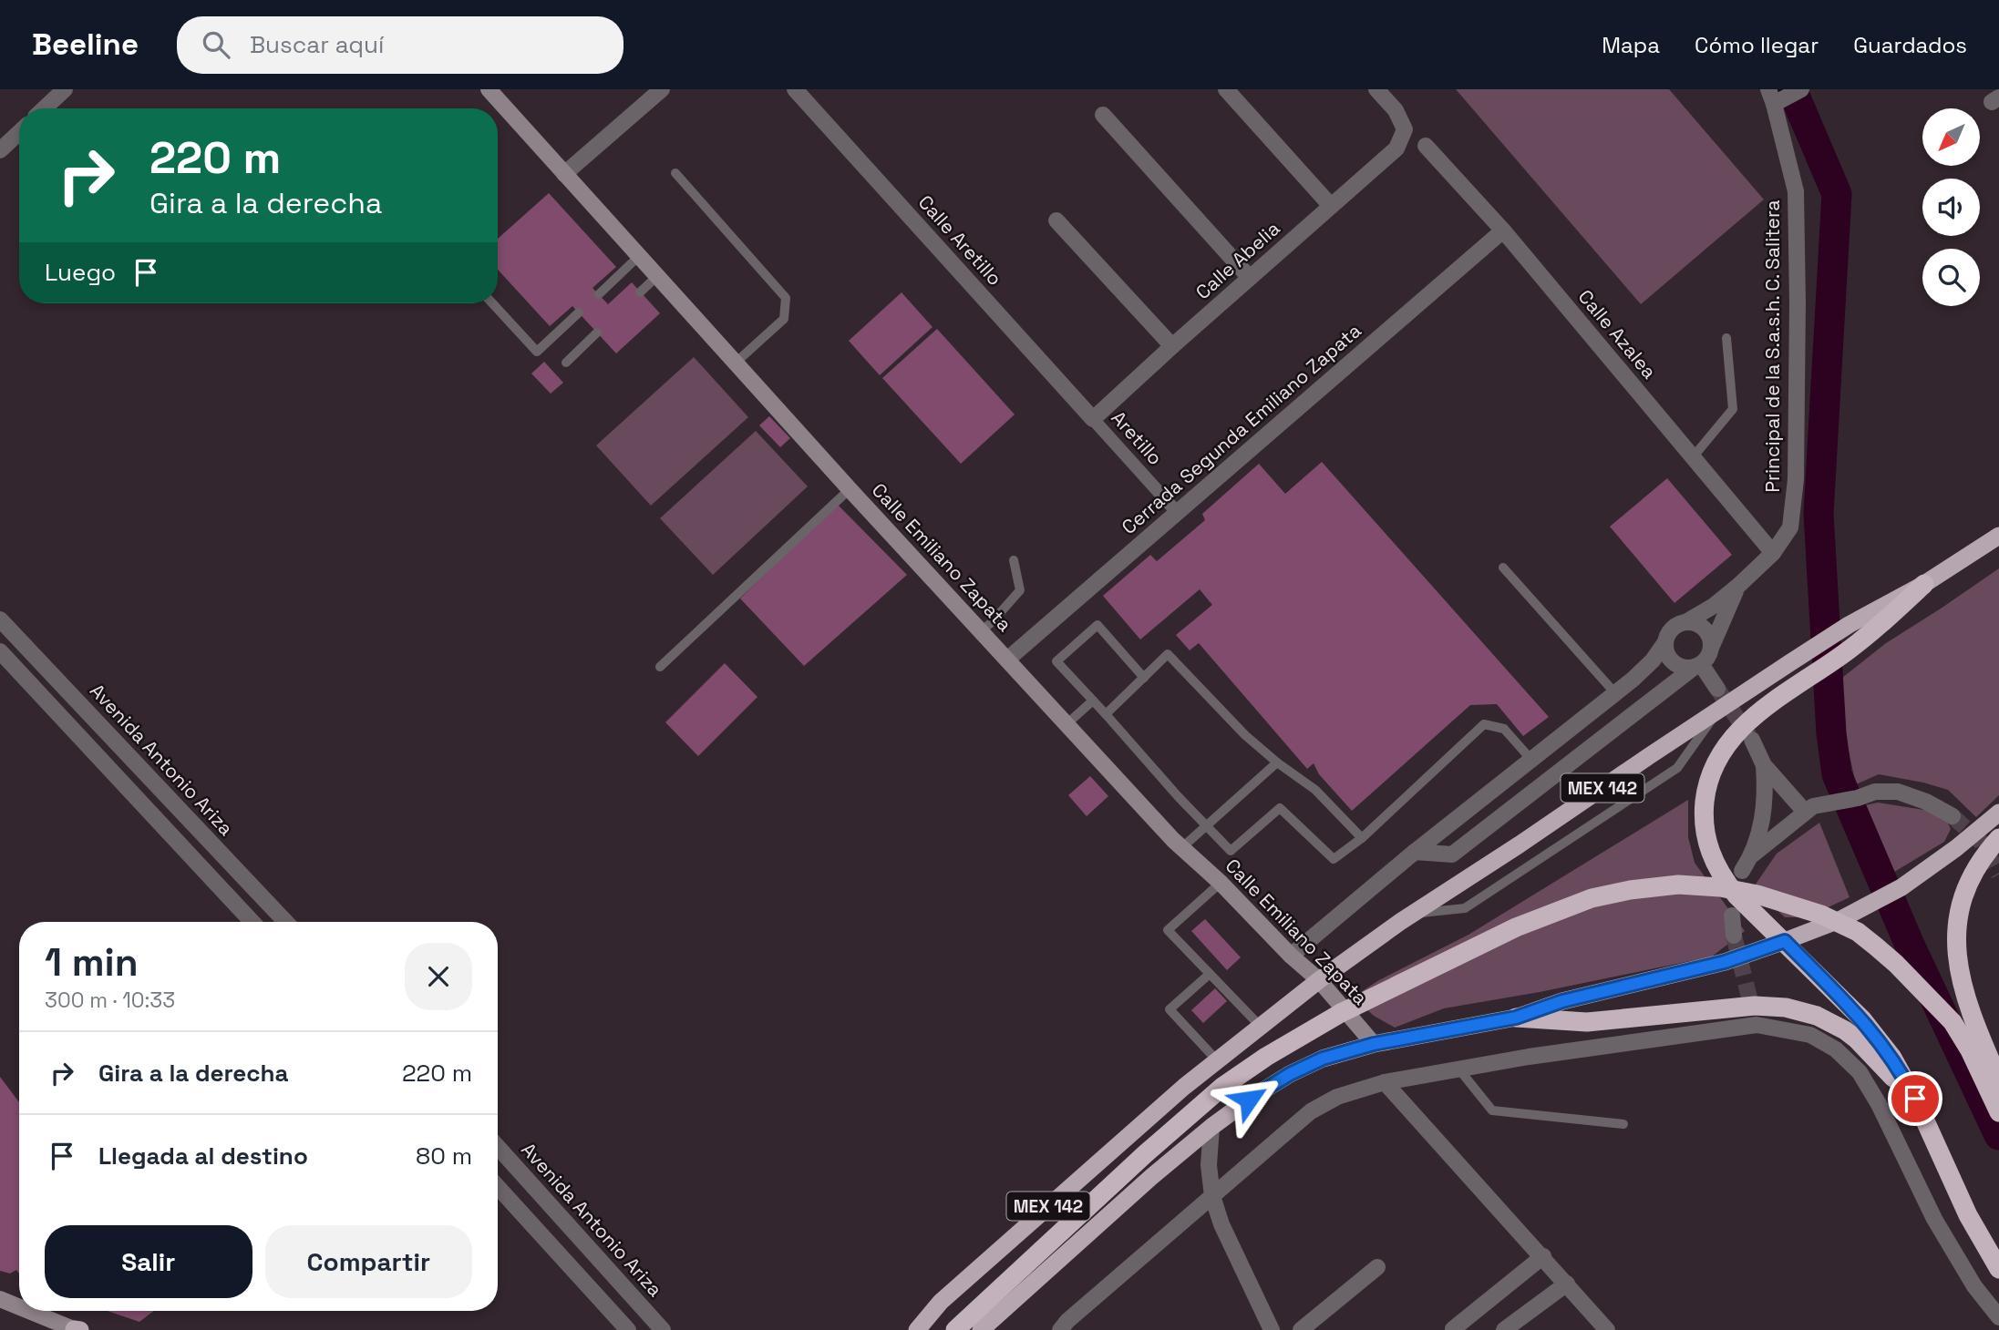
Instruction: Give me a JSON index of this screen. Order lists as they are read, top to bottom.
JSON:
{
  "streets": {
    "highway": ["MEX 142"],
    "main road": ["Calle Emiliano Zapata"],
    "street": [
      "Calle Aretillo",
      "Calle Abelia",
      "Calle Azalea",
      "Principal de la S.a.s.h. C. Salitera",
      "Cerrada Segunda Emiliano Zapata",
      "Aretillo",
      "Avenida Antonio Ariza"
    ]
  },
  "crossings": [
    ["Calle Aretillo", "Calle Abelia"],
    ["Calle Aretillo", "Aretillo"],
    ["Calle Abelia", "Aretillo"],
    ["Calle Azalea", "Principal de la S.a.s.h. C. Salitera"],
    ["Calle Azalea", "Cerrada Segunda Emiliano Zapata"],
    ["Cerrada Segunda Emiliano Zapata", "Aretillo"],
    ["Cerrada Segunda Emiliano Zapata", "Calle Emiliano Zapata"],
    ["Calle Emiliano Zapata", "MEX 142"]
  ],
  "north": "bottom left",
  "page": {
    "header": "Beeline",
    "search": "Buscar aquí",
    "nav": ["Mapa", "Cómo llegar", "Guardados"],
    "turn": ["220 m", "Gira a la derecha"],
    "then": "Luego",
    "heading": ["1 min", "300 m · 10:33"],
    "list": [
      {
        "name": "Gira a la derecha",
        "value": "220 m"
      },
      {
        "name": "Llegada al destino",
        "value": "80 m"
      }
    ],
    "buttons": ["Salir", "Compartir"]
  }
}
